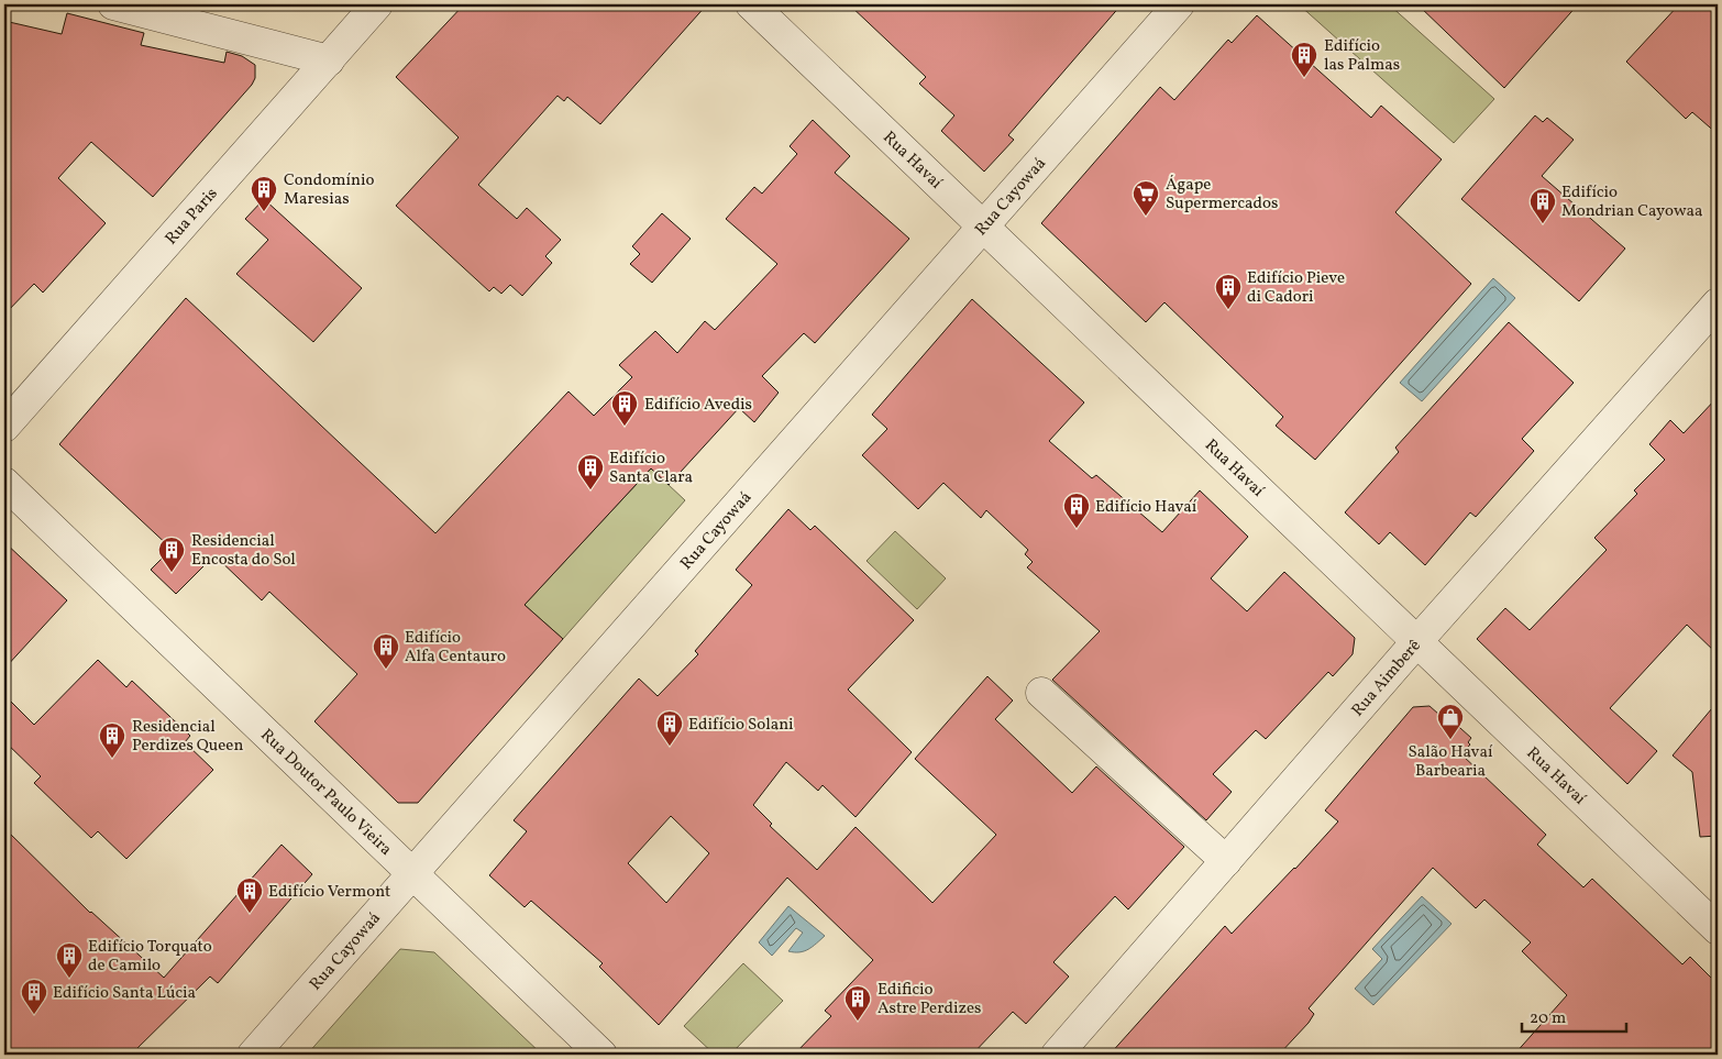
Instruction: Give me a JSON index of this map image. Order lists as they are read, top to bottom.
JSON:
{
  "streets": {
    "street": [
      "Rua Havaí",
      "Rua Cayowaá",
      "Rua Paris",
      "Rua Aimberê",
      "Rua Doutor Paulo Vieira"
    ]
  },
  "crossings": [
    ["Rua Havaí", "Rua Cayowaá"],
    ["Rua Havaí", "Rua Aimberê"],
    ["Rua Cayowaá", "Rua Doutor Paulo Vieira"]
  ],
  "places": {
    "building": [
      "Edifício las Palmas",
      "Condomínio Maresias",
      "Edifício Mondrian Cayowaa",
      "Edifício Pieve di Cadori",
      "Edifício Avedis",
      "Edifício Santa Clara",
      "Edifício Havaí",
      "Residencial Encosta do Sol",
      "Edifício Alfa Centauro",
      "Edifício Solani",
      "Residencial Perdizes Queen",
      "Edifício Vermont",
      "Edifício Torquato de Camilo",
      "Edifício Santa Lúcia",
      "Edificio Astre Perdizes"
    ],
    "supermarket": ["Ágape Supermercados"],
    "shop": ["Salão Havaí Barbearia"]
  },
  "scale_bar": "20 m"
}
